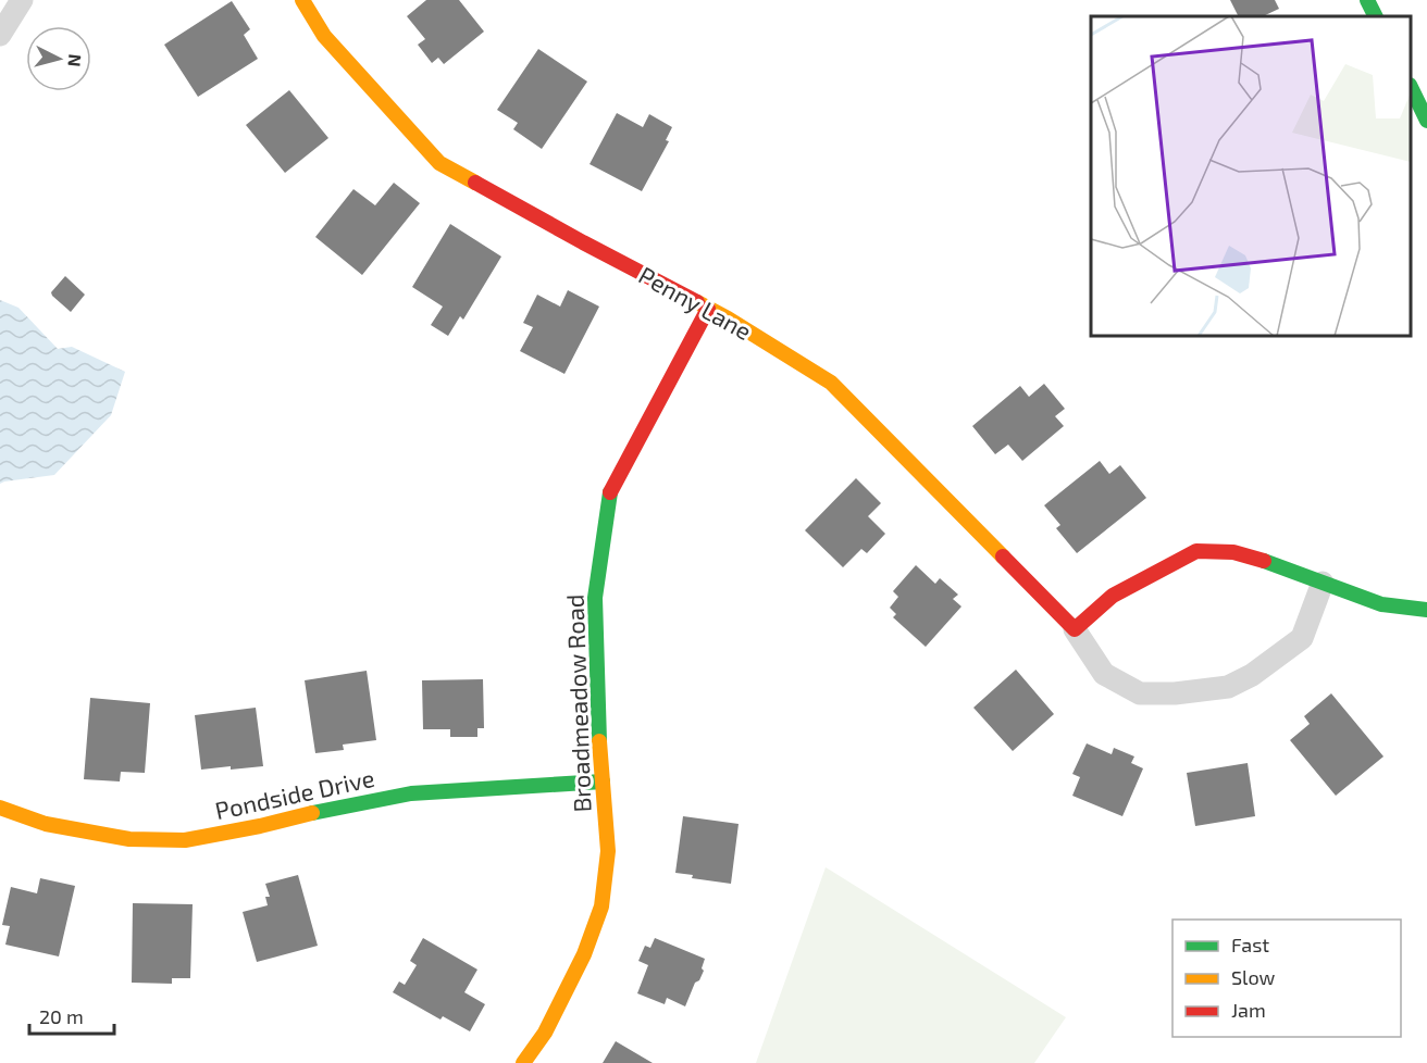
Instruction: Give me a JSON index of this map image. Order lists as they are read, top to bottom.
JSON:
{
  "streets": {
    "street": ["Penny Lane", "Broadmeadow Road", "Pondside Drive"]
  },
  "crossings": [
    ["Penny Lane", "Broadmeadow Road"],
    ["Broadmeadow Road", "Pondside Drive"]
  ],
  "legend": ["Fast", "Slow", "Jam"],
  "scale_bar": "20 m",
  "north": "right"
}
